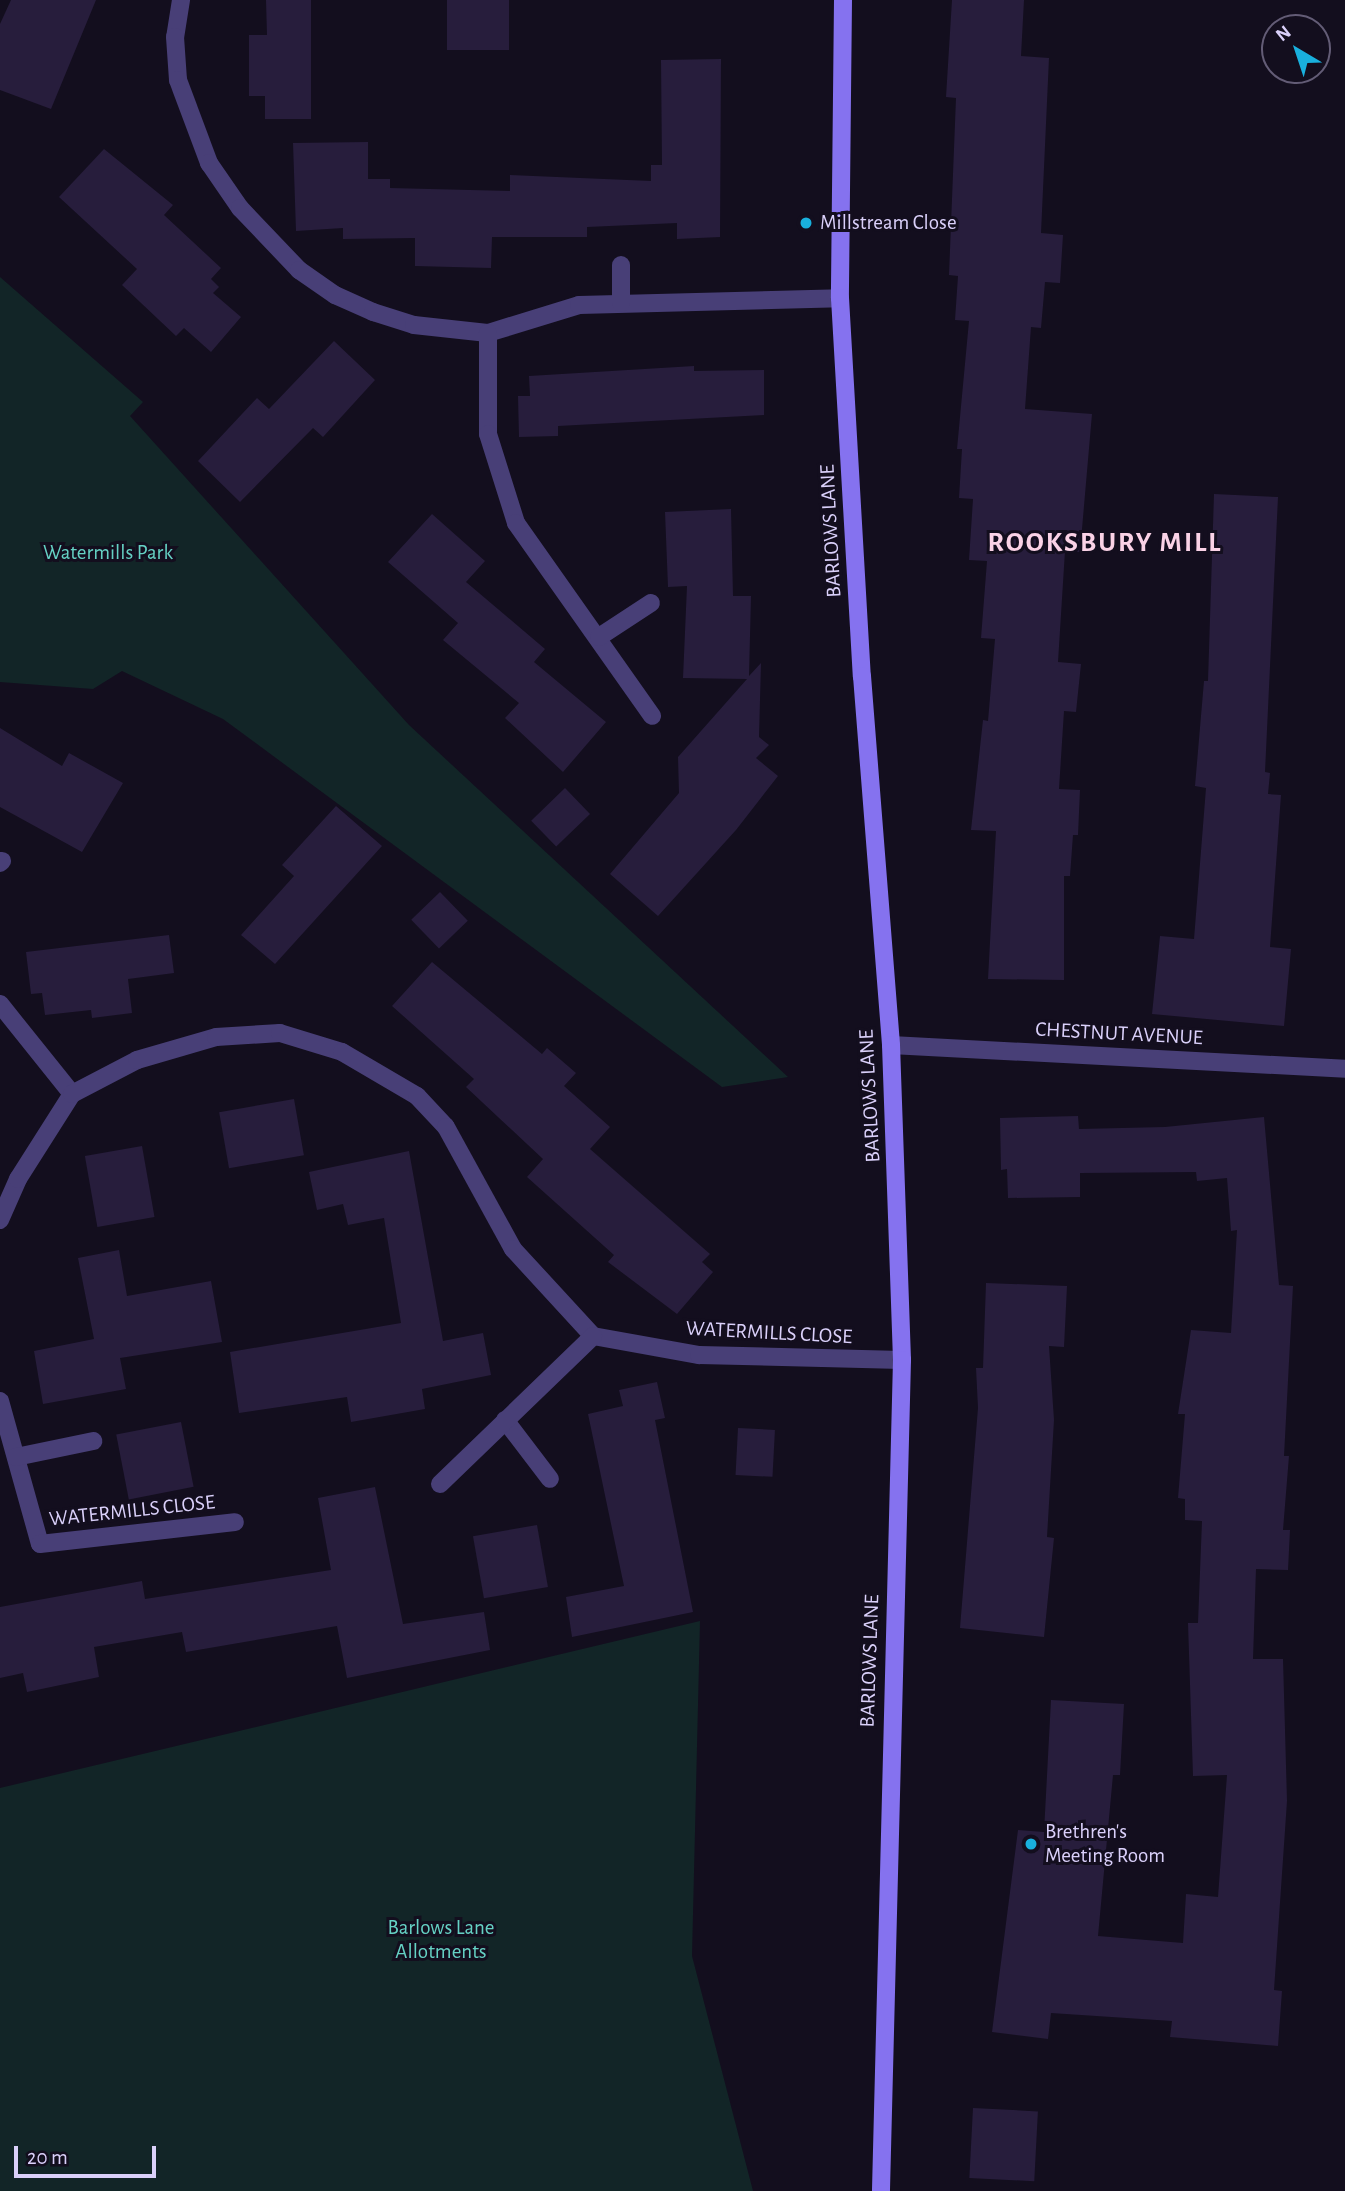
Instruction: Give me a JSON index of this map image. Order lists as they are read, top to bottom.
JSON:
{
  "streets": {
    "street": ["BARLOWS LANE", "CHESTNUT AVENUE", "WATERMILLS CLOSE"]
  },
  "crossings": [
    ["BARLOWS LANE", "CHESTNUT AVENUE"],
    ["BARLOWS LANE", "WATERMILLS CLOSE"]
  ],
  "districts": ["ROOKSBURY MILL"],
  "parks": ["Watermills Park", "Barlows Lane Allotments"],
  "places": ["Millstream Close", "Brethren's Meeting Room"],
  "scale_bar": "20 m",
  "north": "top left"
}
